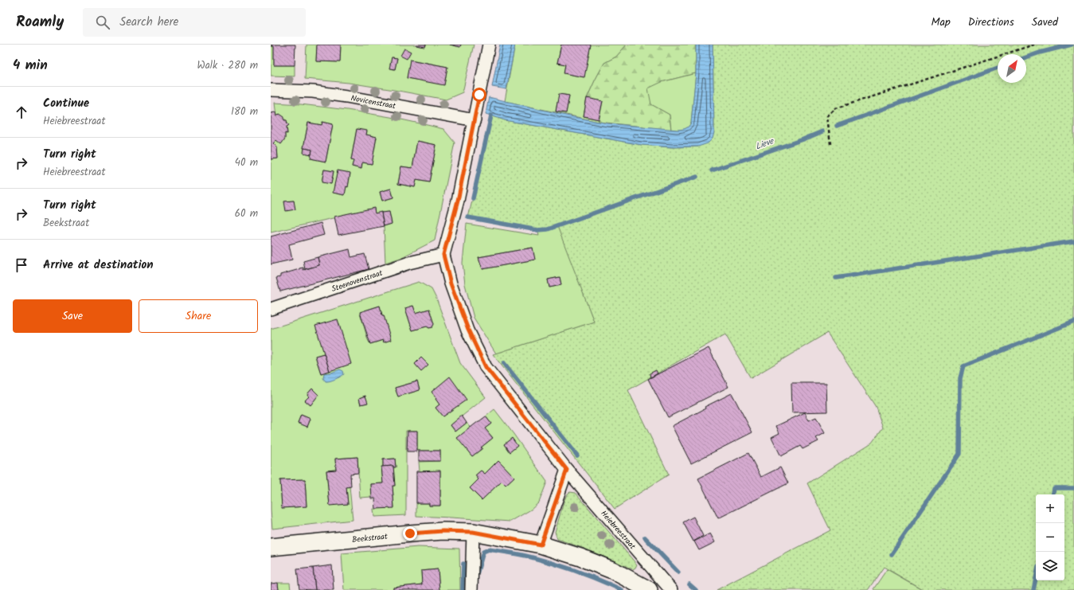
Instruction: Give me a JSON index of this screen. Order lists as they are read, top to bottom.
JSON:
{
  "streets": {
    "street": [
      "Novicenstraat",
      "Steenovenstraat",
      "Heiebreestraat",
      "Beekstraat"
    ]
  },
  "crossings": [
    ["Novicenstraat", "Heiebreestraat"],
    ["Steenovenstraat", "Heiebreestraat"]
  ],
  "water": ["Lieve"],
  "north": "top right",
  "page": {
    "header": "Roamly",
    "search": "Search here",
    "nav": ["Map", "Directions", "Saved"],
    "heading": ["4 min", "Walk · 280 m"],
    "list": [
      ["Continue", "Heiebreestraat", "180 m"],
      ["Turn right", "Heiebreestraat", "40 m"],
      ["Turn right", "Beekstraat", "60 m"],
      "Arrive at destination"
    ],
    "buttons": ["Save", "Share"],
    "map_buttons": ["+", "−"]
  }
}
